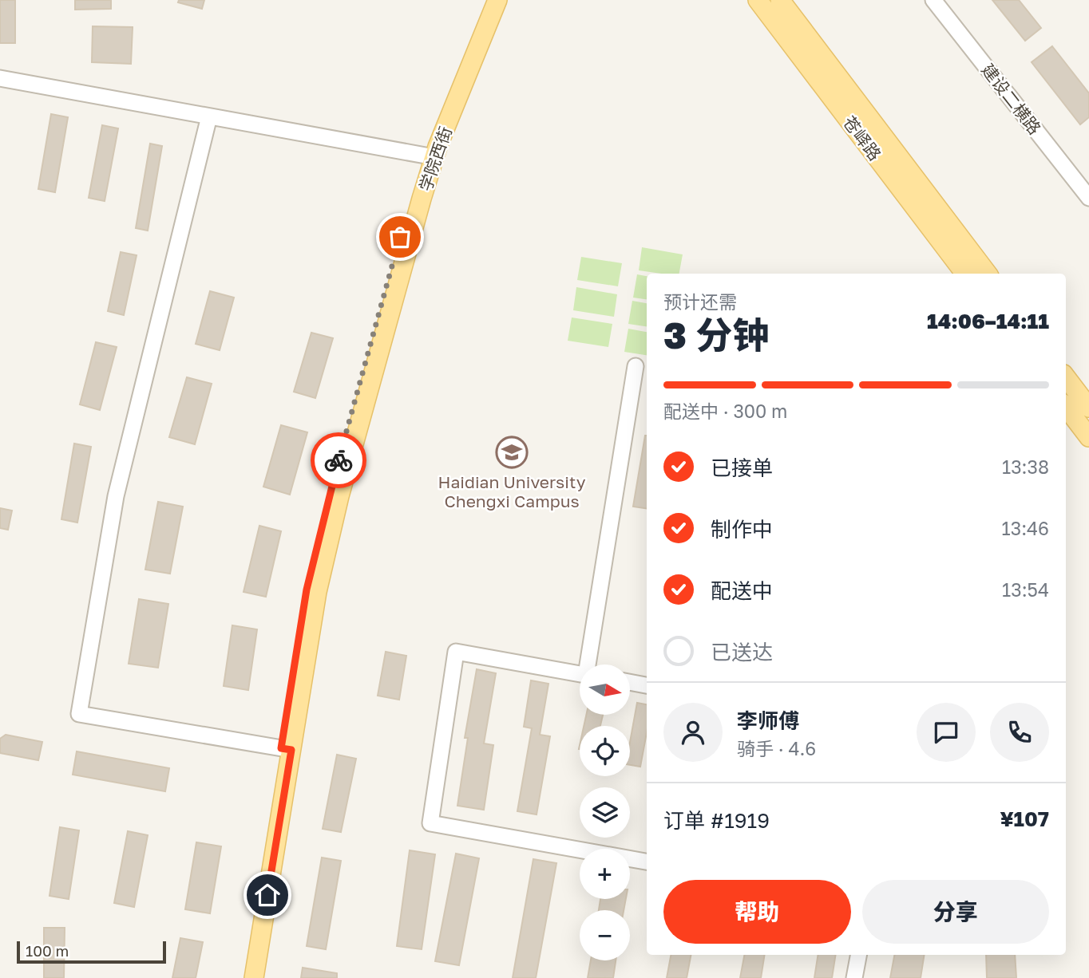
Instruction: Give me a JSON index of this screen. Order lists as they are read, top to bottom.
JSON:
{
  "streets": {
    "main road": ["苍峄路", "学院西街"],
    "street": ["建设二横路"]
  },
  "places": {
    "school or university": ["Haidian University Chengxi Campus"]
  },
  "scale_bar": "100 m",
  "north": "right",
  "page": {
    "heading": ["3 分钟", "预计还需", "14:06–14:11"],
    "panel": [
      "李师傅",
      "骑手 · 4.6",
      "订单 #1919",
      "¥107"
    ],
    "bar": "配送中 · 300 m",
    "list": [
      ["已接单", "13:38"],
      ["制作中", "13:46"],
      ["配送中", "13:54"],
      "已送达"
    ],
    "map_buttons": ["+", "−"],
    "buttons": ["帮助", "分享"],
    "scale": "100 m"
  }
}
